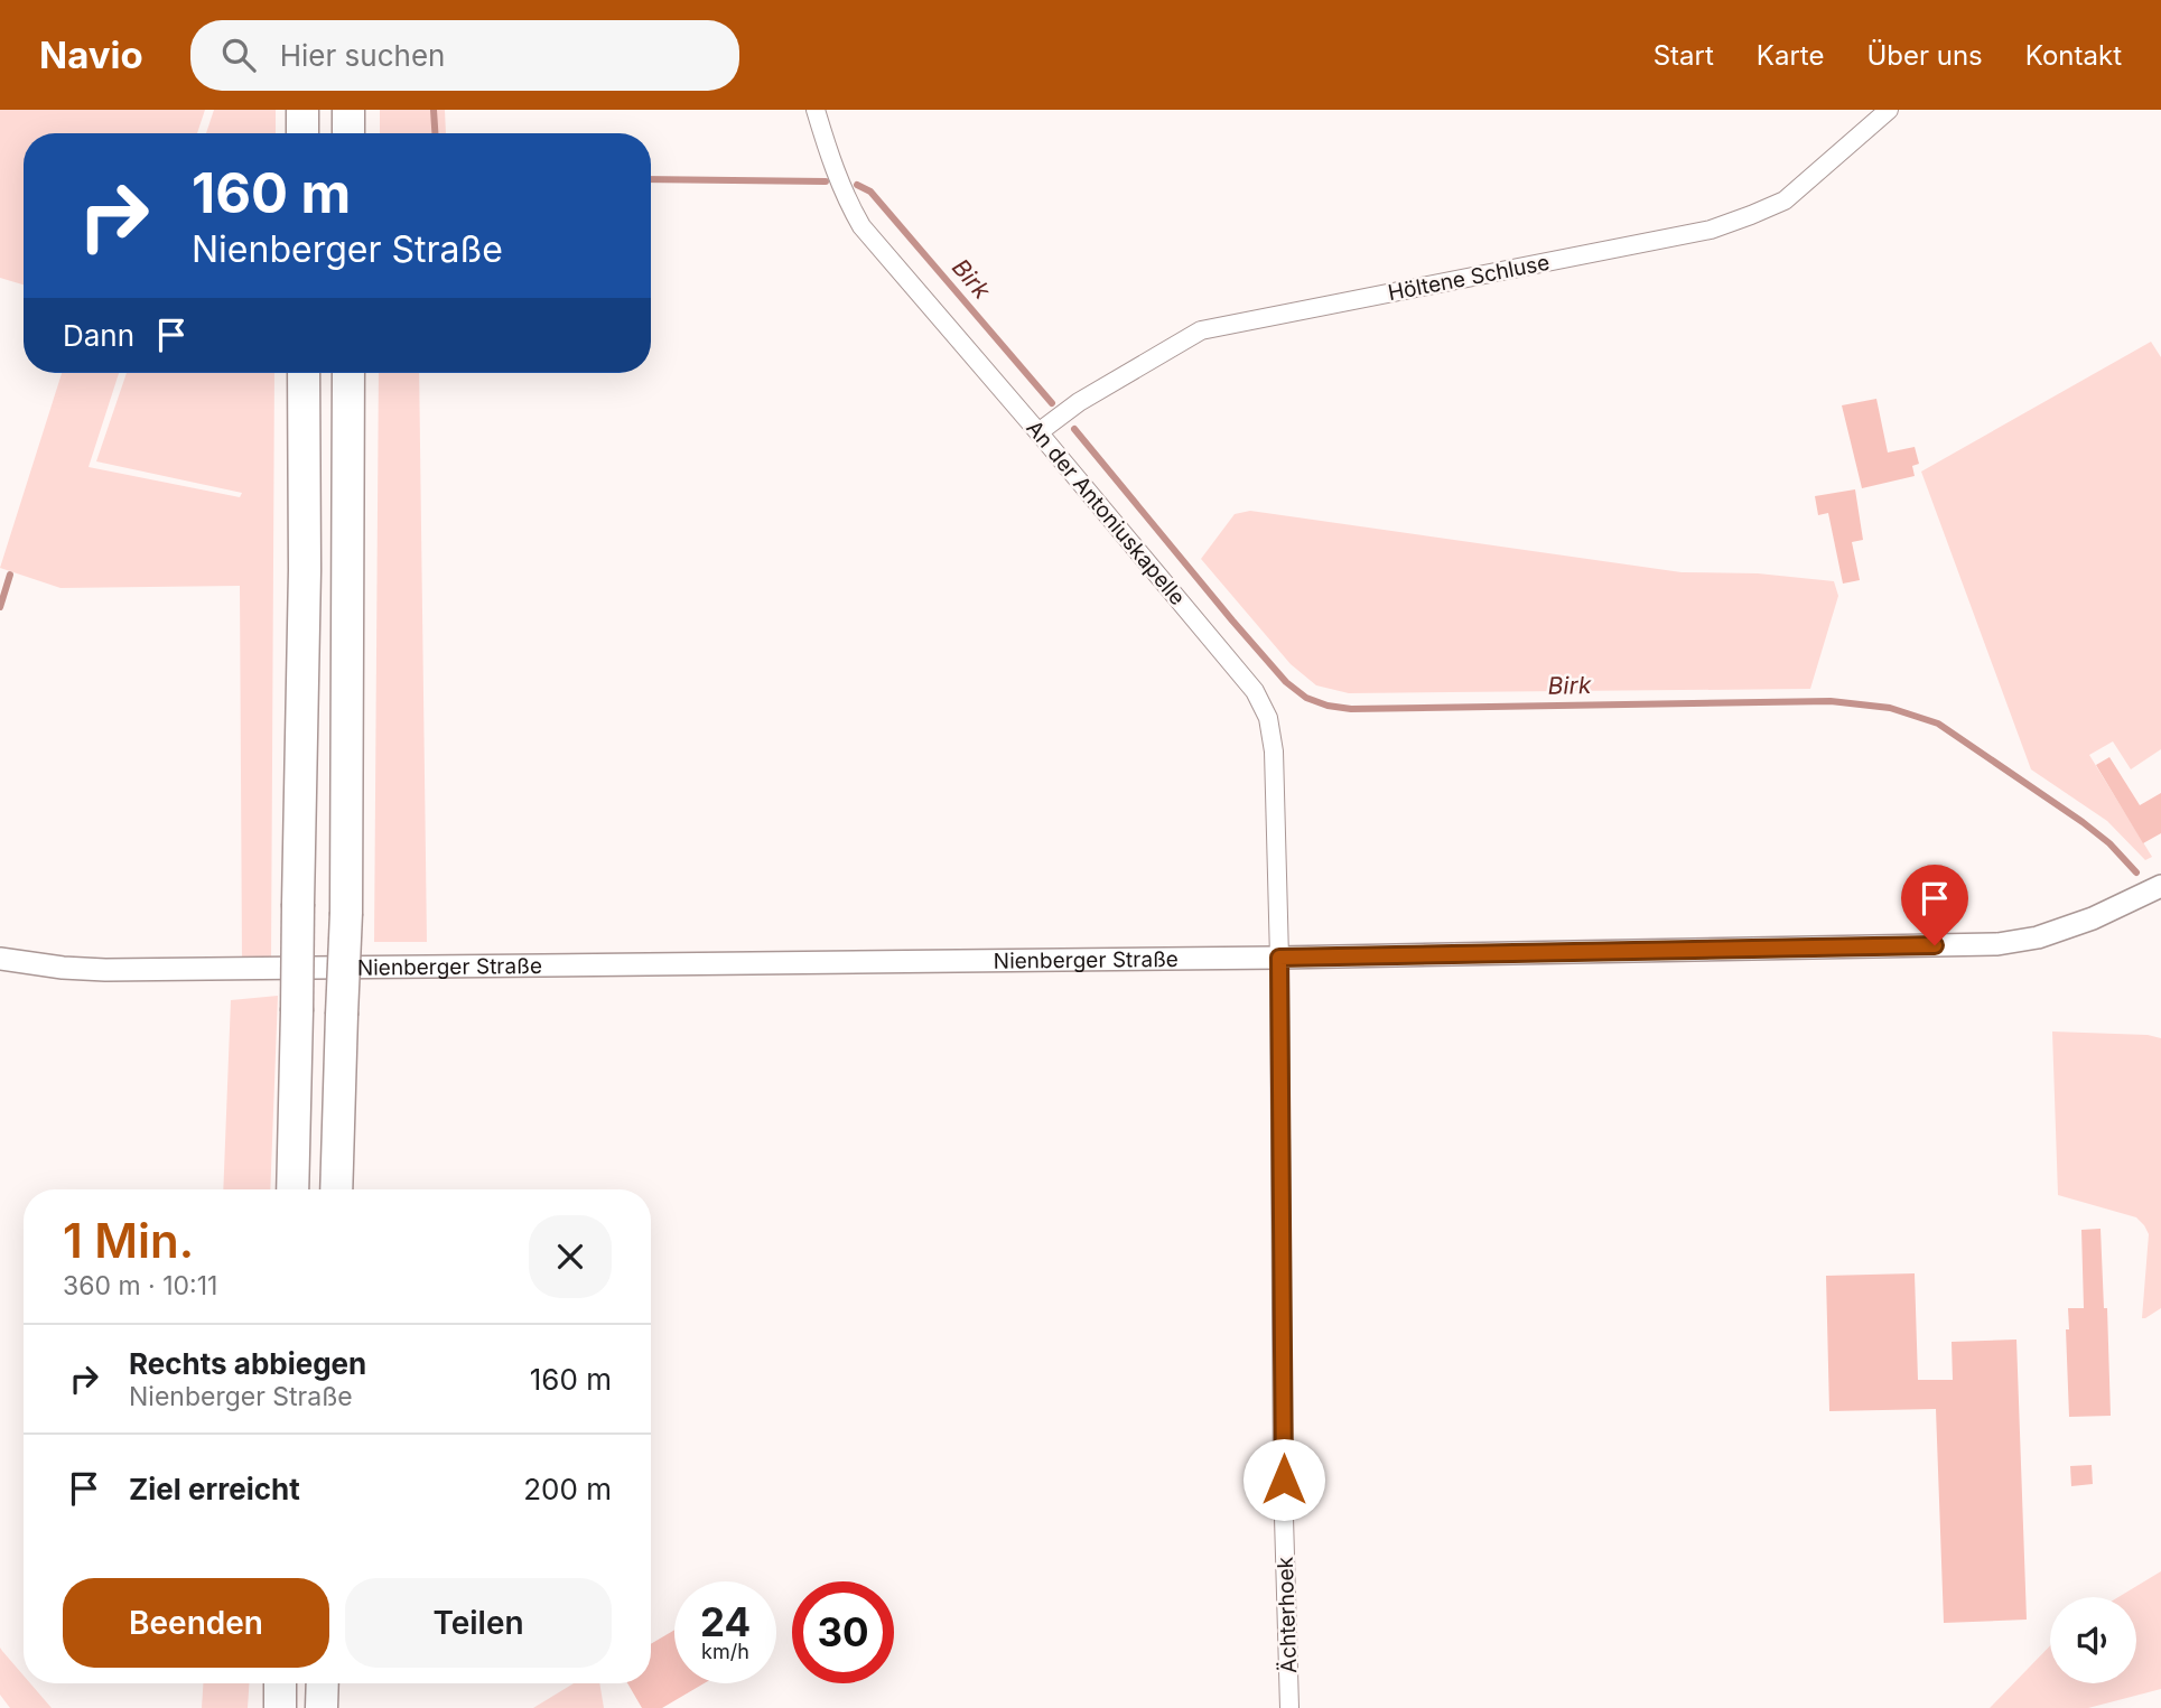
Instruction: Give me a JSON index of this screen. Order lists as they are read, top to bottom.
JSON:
{
  "streets": {
    "street": [
      "Höltene Schluse",
      "An der Antoniuskapelle",
      "Nienberger Straße",
      "Ächterhoek"
    ]
  },
  "crossings": [
    ["Höltene Schluse", "An der Antoniuskapelle"],
    ["An der Antoniuskapelle", "Nienberger Straße"],
    ["An der Antoniuskapelle", "Ächterhoek"],
    ["Nienberger Straße", "Ächterhoek"]
  ],
  "water": ["Birk"],
  "page": {
    "header": "Navio",
    "search": "Hier suchen",
    "nav": [
      "Start",
      "Karte",
      "Über uns",
      "Kontakt"
    ],
    "turn": ["160 m", "Nienberger Straße"],
    "then": "Dann",
    "heading": ["1 Min.", "360 m · 10:11"],
    "list": [
      {
        "name": "Rechts abbiegen",
        "note": "Nienberger Straße",
        "value": "160 m"
      },
      {
        "name": "Ziel erreicht",
        "value": "200 m"
      }
    ],
    "buttons": ["Beenden", "Teilen"],
    "speed": "24 km/h",
    "limit": "30"
  }
}
